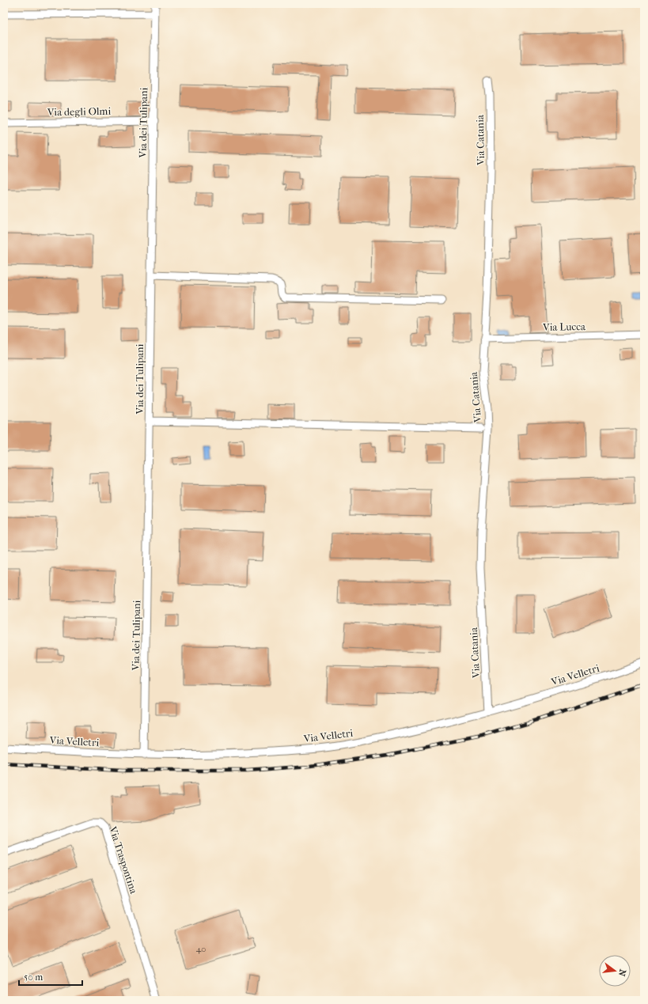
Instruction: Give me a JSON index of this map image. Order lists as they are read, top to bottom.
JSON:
{
  "streets": {
    "street": [
      "Via degli Olmi",
      "Via dei Tulipani",
      "Via Catania",
      "Via Lucca",
      "Via Velletri",
      "Via Traspontina"
    ]
  },
  "crossings": [
    ["Via degli Olmi", "Via dei Tulipani"],
    ["Via dei Tulipani", "Via Velletri"],
    ["Via Catania", "Via Lucca"],
    ["Via Catania", "Via Velletri"]
  ],
  "house_numbers": ["40"],
  "scale_bar": "50 m",
  "north": "right"
}
